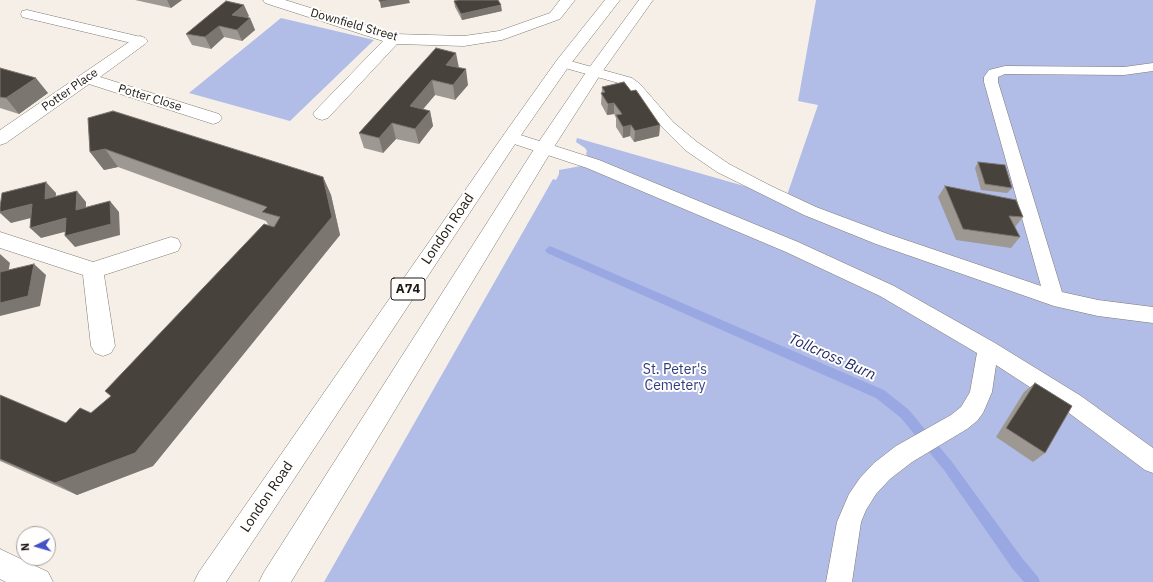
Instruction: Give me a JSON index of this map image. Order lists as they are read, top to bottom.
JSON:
{
  "streets": {
    "main road": [
      "Downfield Street",
      "Potter Place",
      "Potter Close",
      "London Road",
      "A74"
    ]
  },
  "crossings": [
    ["Potter Place", "Potter Close"]
  ],
  "water": ["Tollcross Burn"],
  "parks": ["St. Peter's Cemetery"],
  "north": "left"
}
